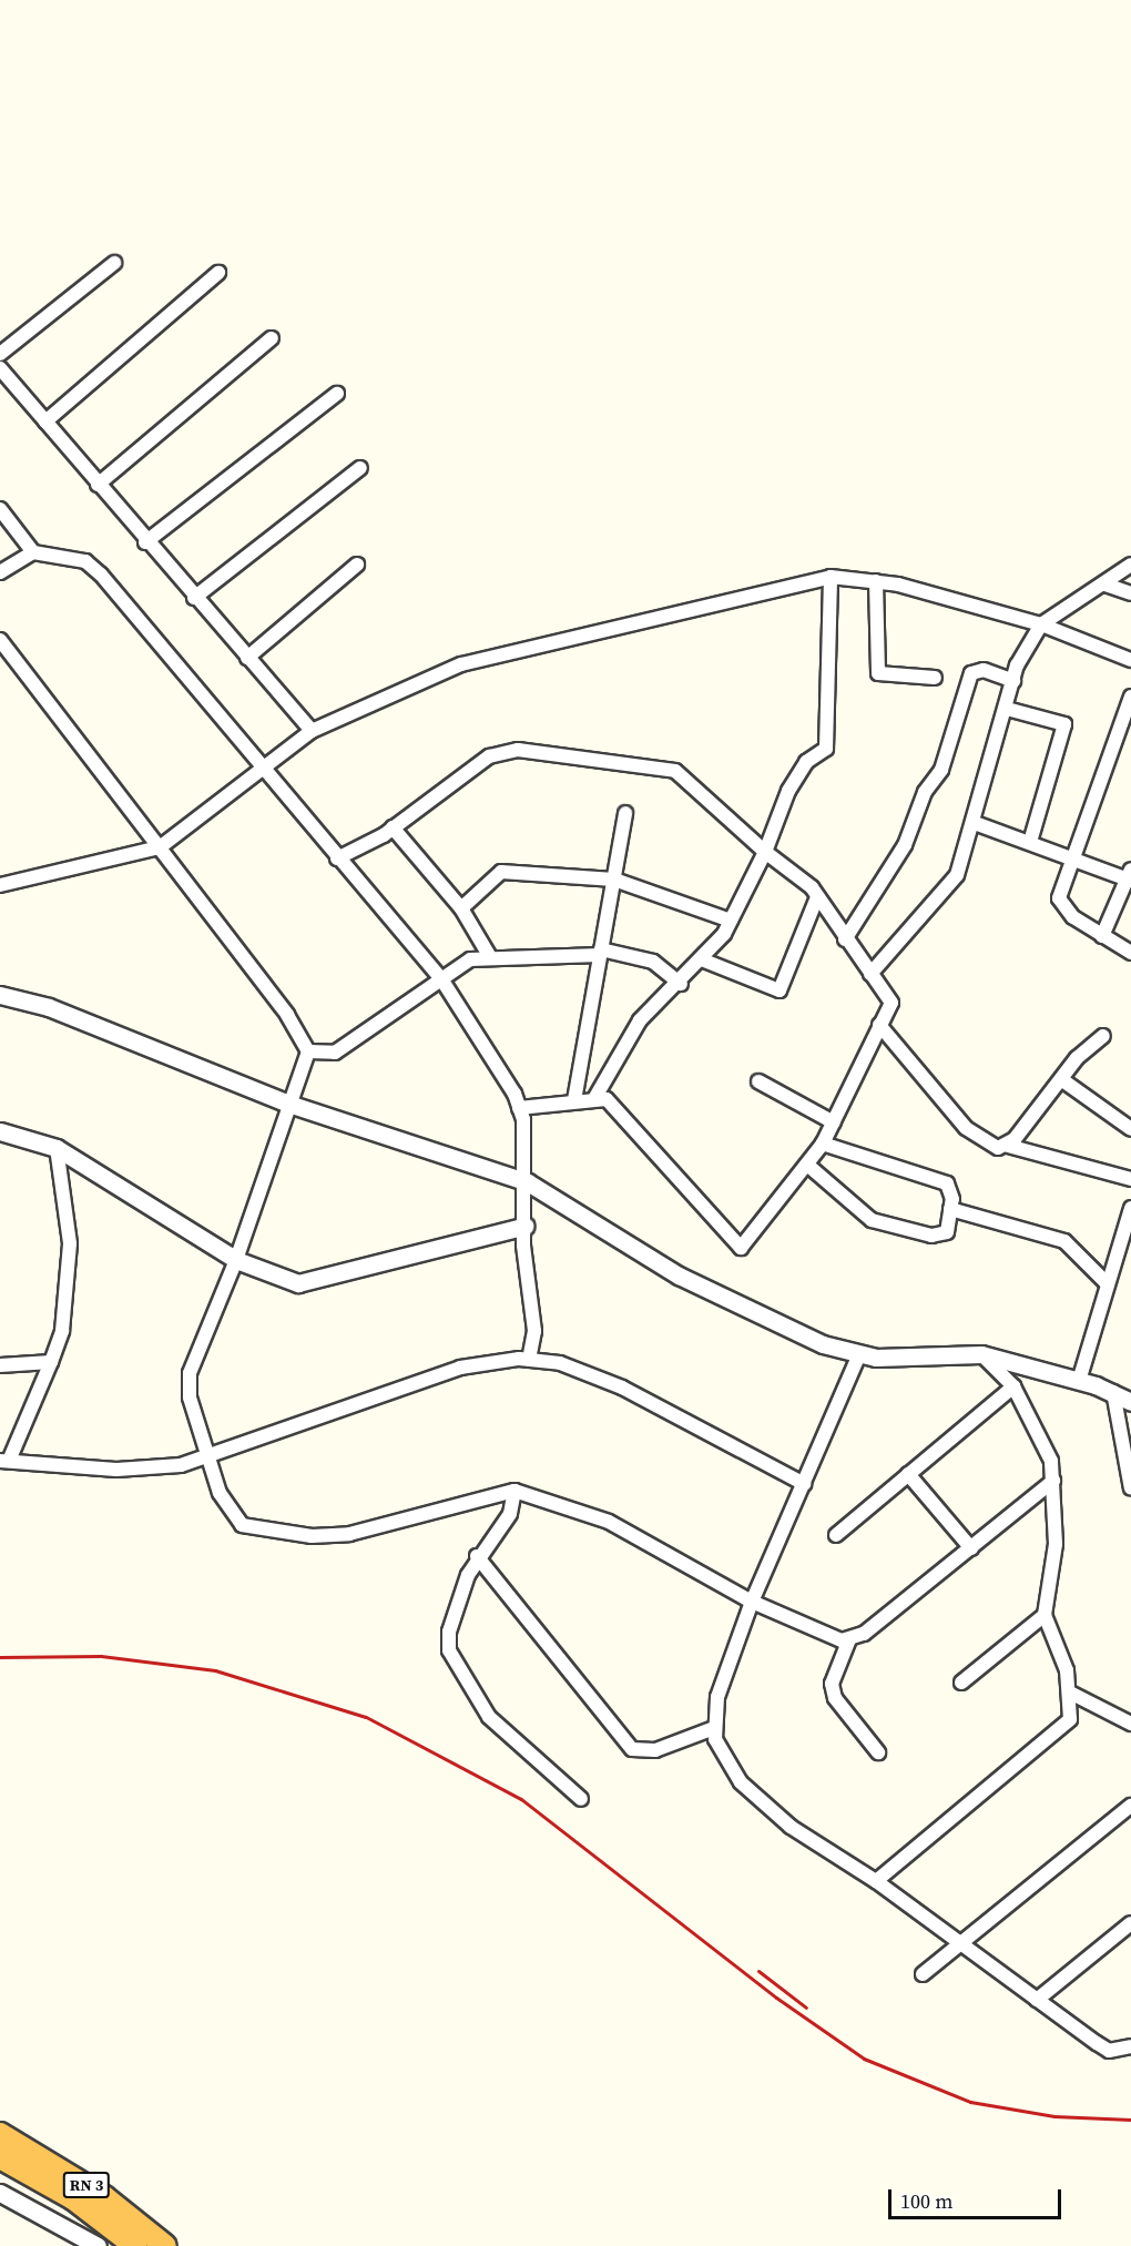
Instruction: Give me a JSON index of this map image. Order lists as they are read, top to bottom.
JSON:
{
  "streets": {
    "highway": ["RN 3"]
  },
  "scale_bar": "100 m"
}
